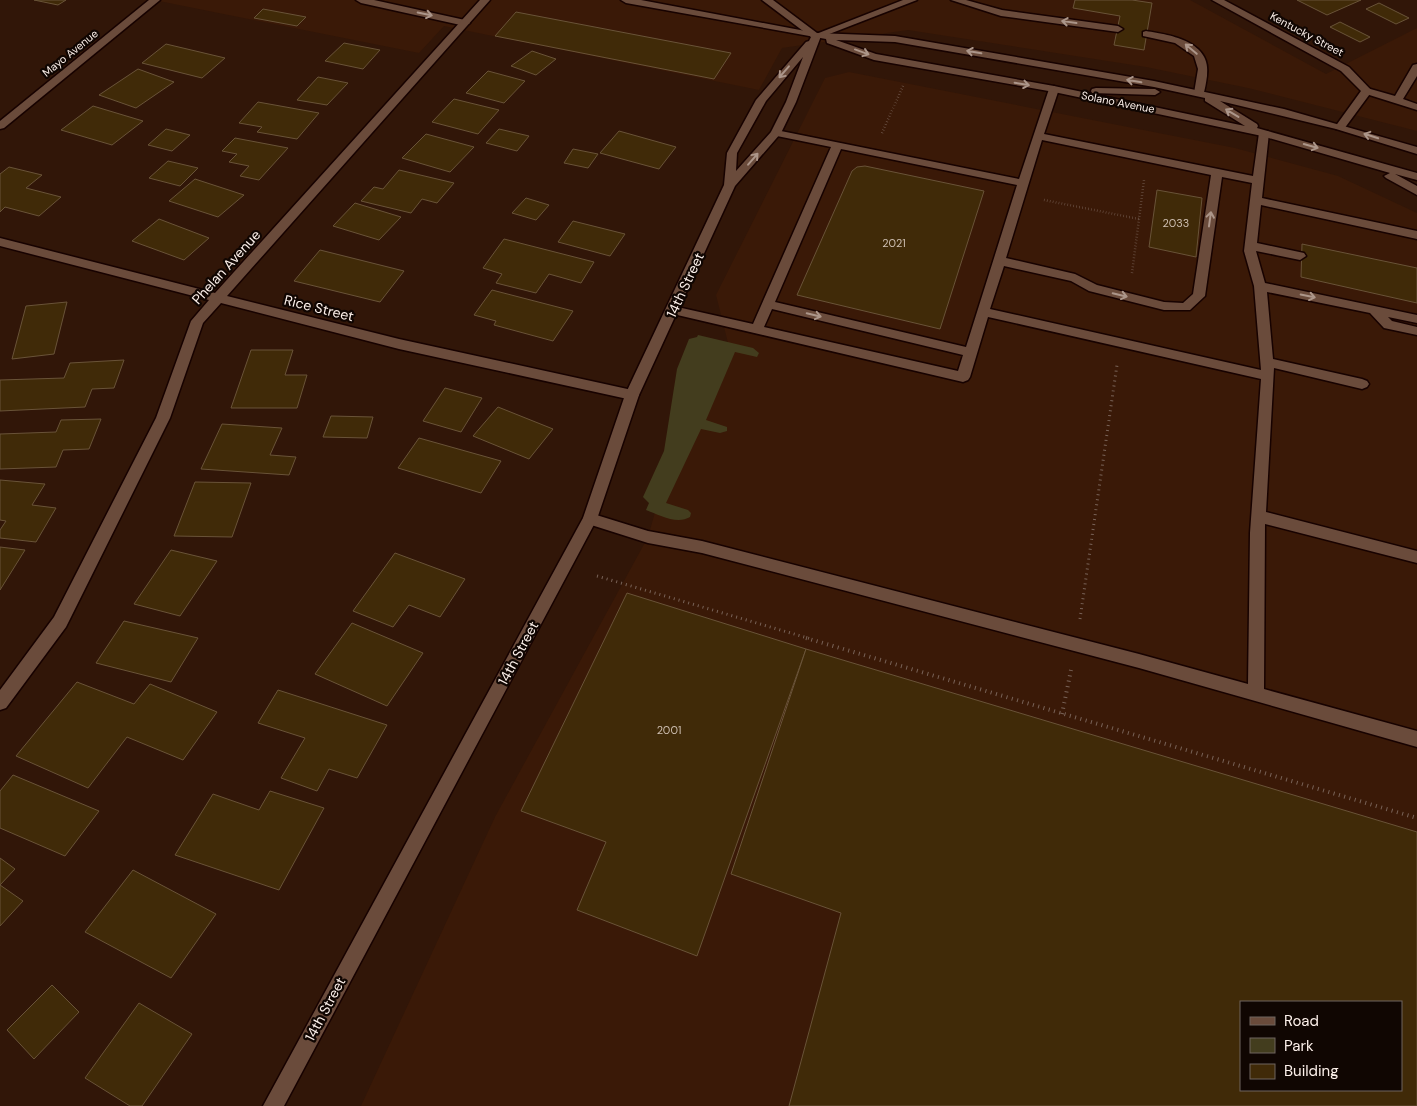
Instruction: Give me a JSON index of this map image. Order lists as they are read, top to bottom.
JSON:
{
  "streets": {
    "street": [
      "Kentucky Street",
      "Mayo Avenue",
      "Solano Avenue",
      "Phelan Avenue",
      "14th Street",
      "Rice Street"
    ]
  },
  "crossings": [
    ["Solano Avenue", "14th Street"],
    ["Phelan Avenue", "Rice Street"],
    ["14th Street", "Rice Street"]
  ],
  "house_numbers": ["2033", "2021", "2001"],
  "legend": ["Road", "Park", "Building"]
}
